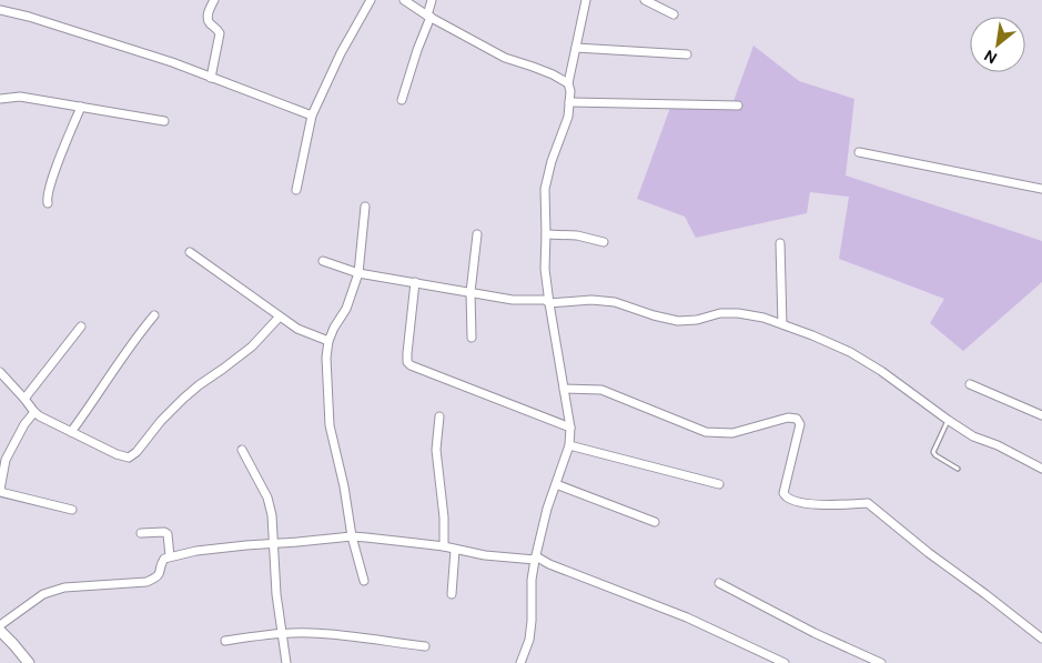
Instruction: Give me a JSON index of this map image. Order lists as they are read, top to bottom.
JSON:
{
  "north": "bottom left"
}
